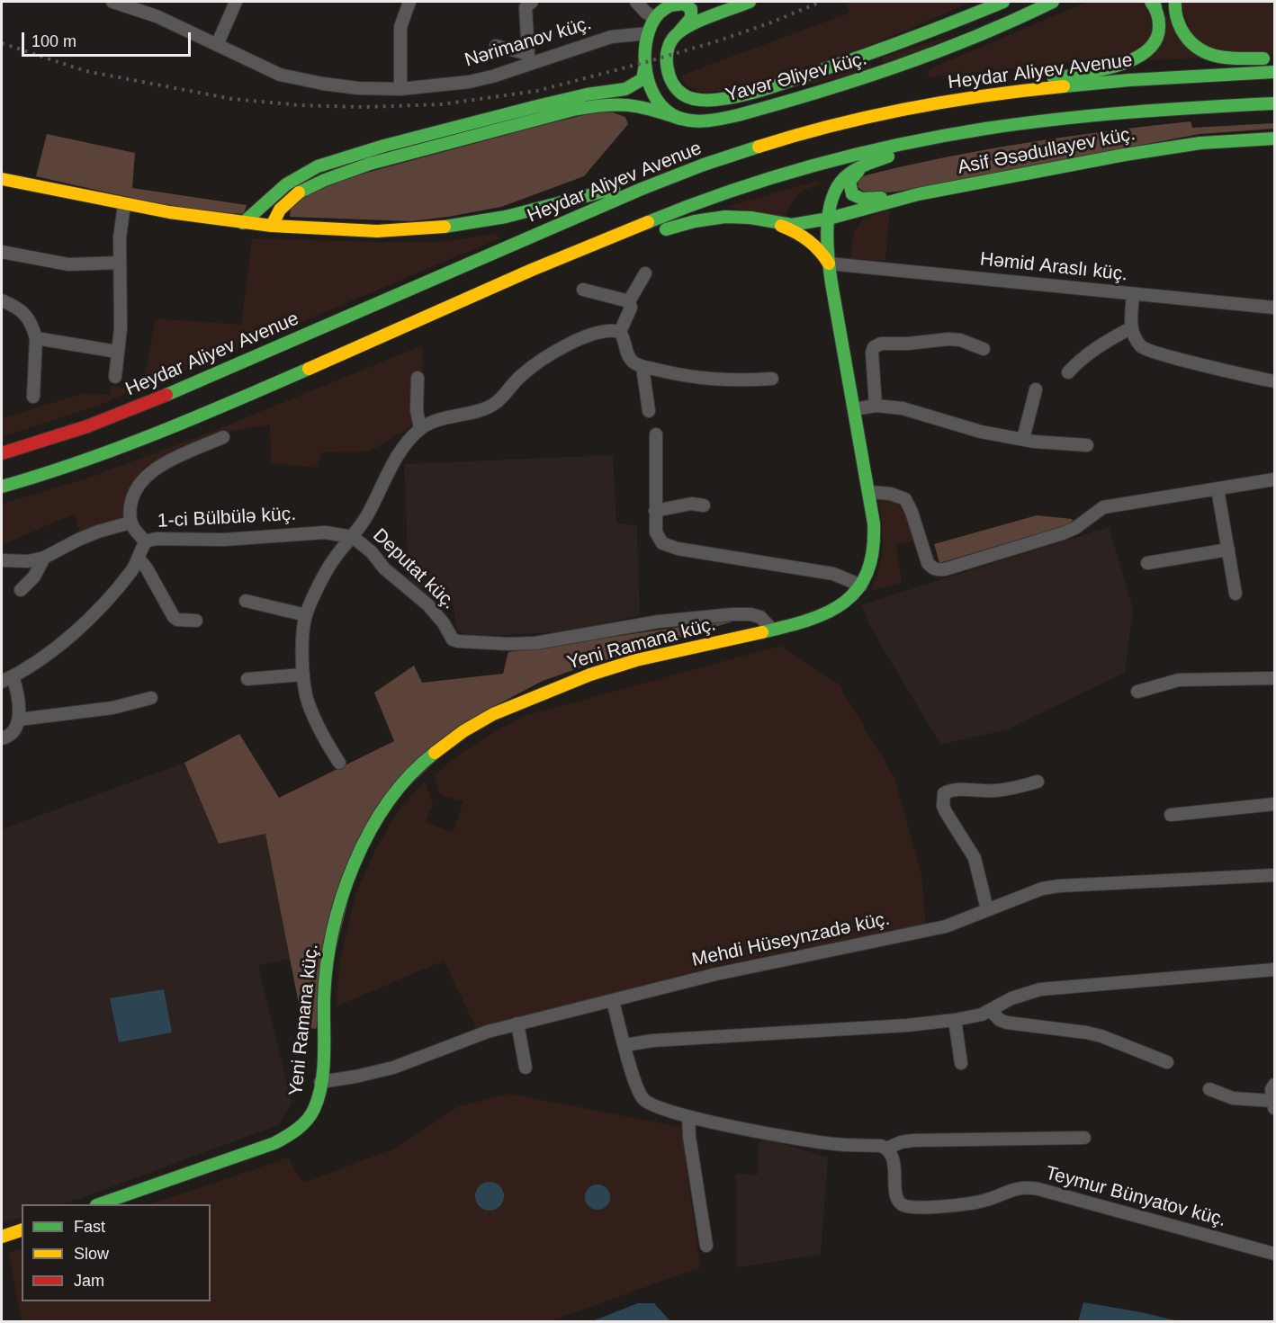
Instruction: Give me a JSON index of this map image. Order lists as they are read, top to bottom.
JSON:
{
  "streets": {
    "main road": [
      "Heydar Aliyev Avenue",
      "Yavər Əliyev küç.",
      "Asif Əsədullayev küç.",
      "Yeni Ramana küç."
    ],
    "street": [
      "Nərimanov küç.",
      "Həmid Araslı küç.",
      "1-ci Bülbülə küç.",
      "Deputat küç.",
      "Mehdi Hüseynzadə küç.",
      "Teymur Bünyatov küç."
    ]
  },
  "crossings": [
    ["Asif Əsədullayev küç.", "Yeni Ramana küç."],
    ["Həmid Araslı küç.", "Yeni Ramana küç."],
    ["1-ci Bülbülə küç.", "Deputat küç."],
    ["Deputat küç.", "Yeni Ramana küç."],
    ["Yeni Ramana küç.", "Mehdi Hüseynzadə küç."]
  ],
  "legend": ["Fast", "Slow", "Jam"],
  "scale_bar": "100 m"
}
